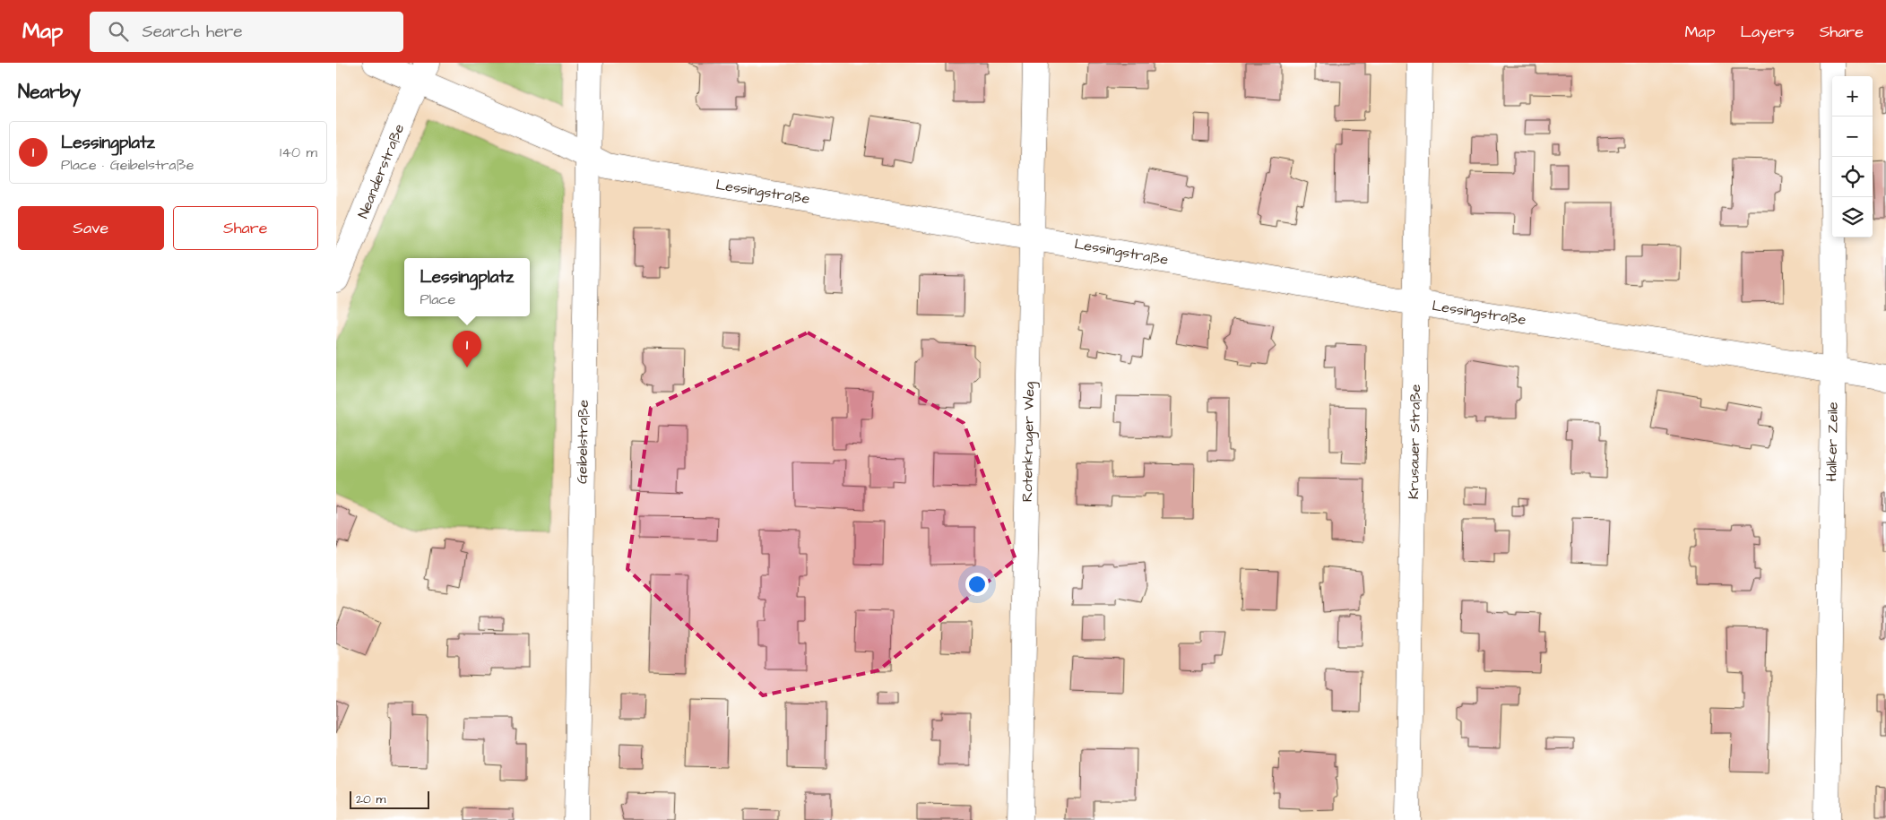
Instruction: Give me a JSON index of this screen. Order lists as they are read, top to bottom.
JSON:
{
  "streets": {
    "street": [
      "Neanderstraße",
      "Lessingstraße",
      "Geibelstraße",
      "Rotenkruger Weg",
      "Krusauer Straße",
      "Halker Zeile"
    ]
  },
  "crossings": [
    ["Neanderstraße", "Lessingstraße"],
    ["Lessingstraße", "Geibelstraße"],
    ["Lessingstraße", "Rotenkruger Weg"],
    ["Lessingstraße", "Krusauer Straße"],
    ["Lessingstraße", "Halker Zeile"]
  ],
  "scale_bar": "20 m",
  "page": {
    "header": "Map",
    "search": "Search here",
    "nav": ["Map", "Layers", "Share"],
    "heading": "Nearby",
    "map_buttons": ["+", "−"],
    "list": [
      {
        "mark": "1",
        "name": "Lessingplatz",
        "note": "Place · Geibelstraße",
        "value": "140 m"
      }
    ],
    "buttons": ["Save", "Share"],
    "popup": ["Lessingplatz", "Place"],
    "pins": "1",
    "scale": "20 m"
  }
}
